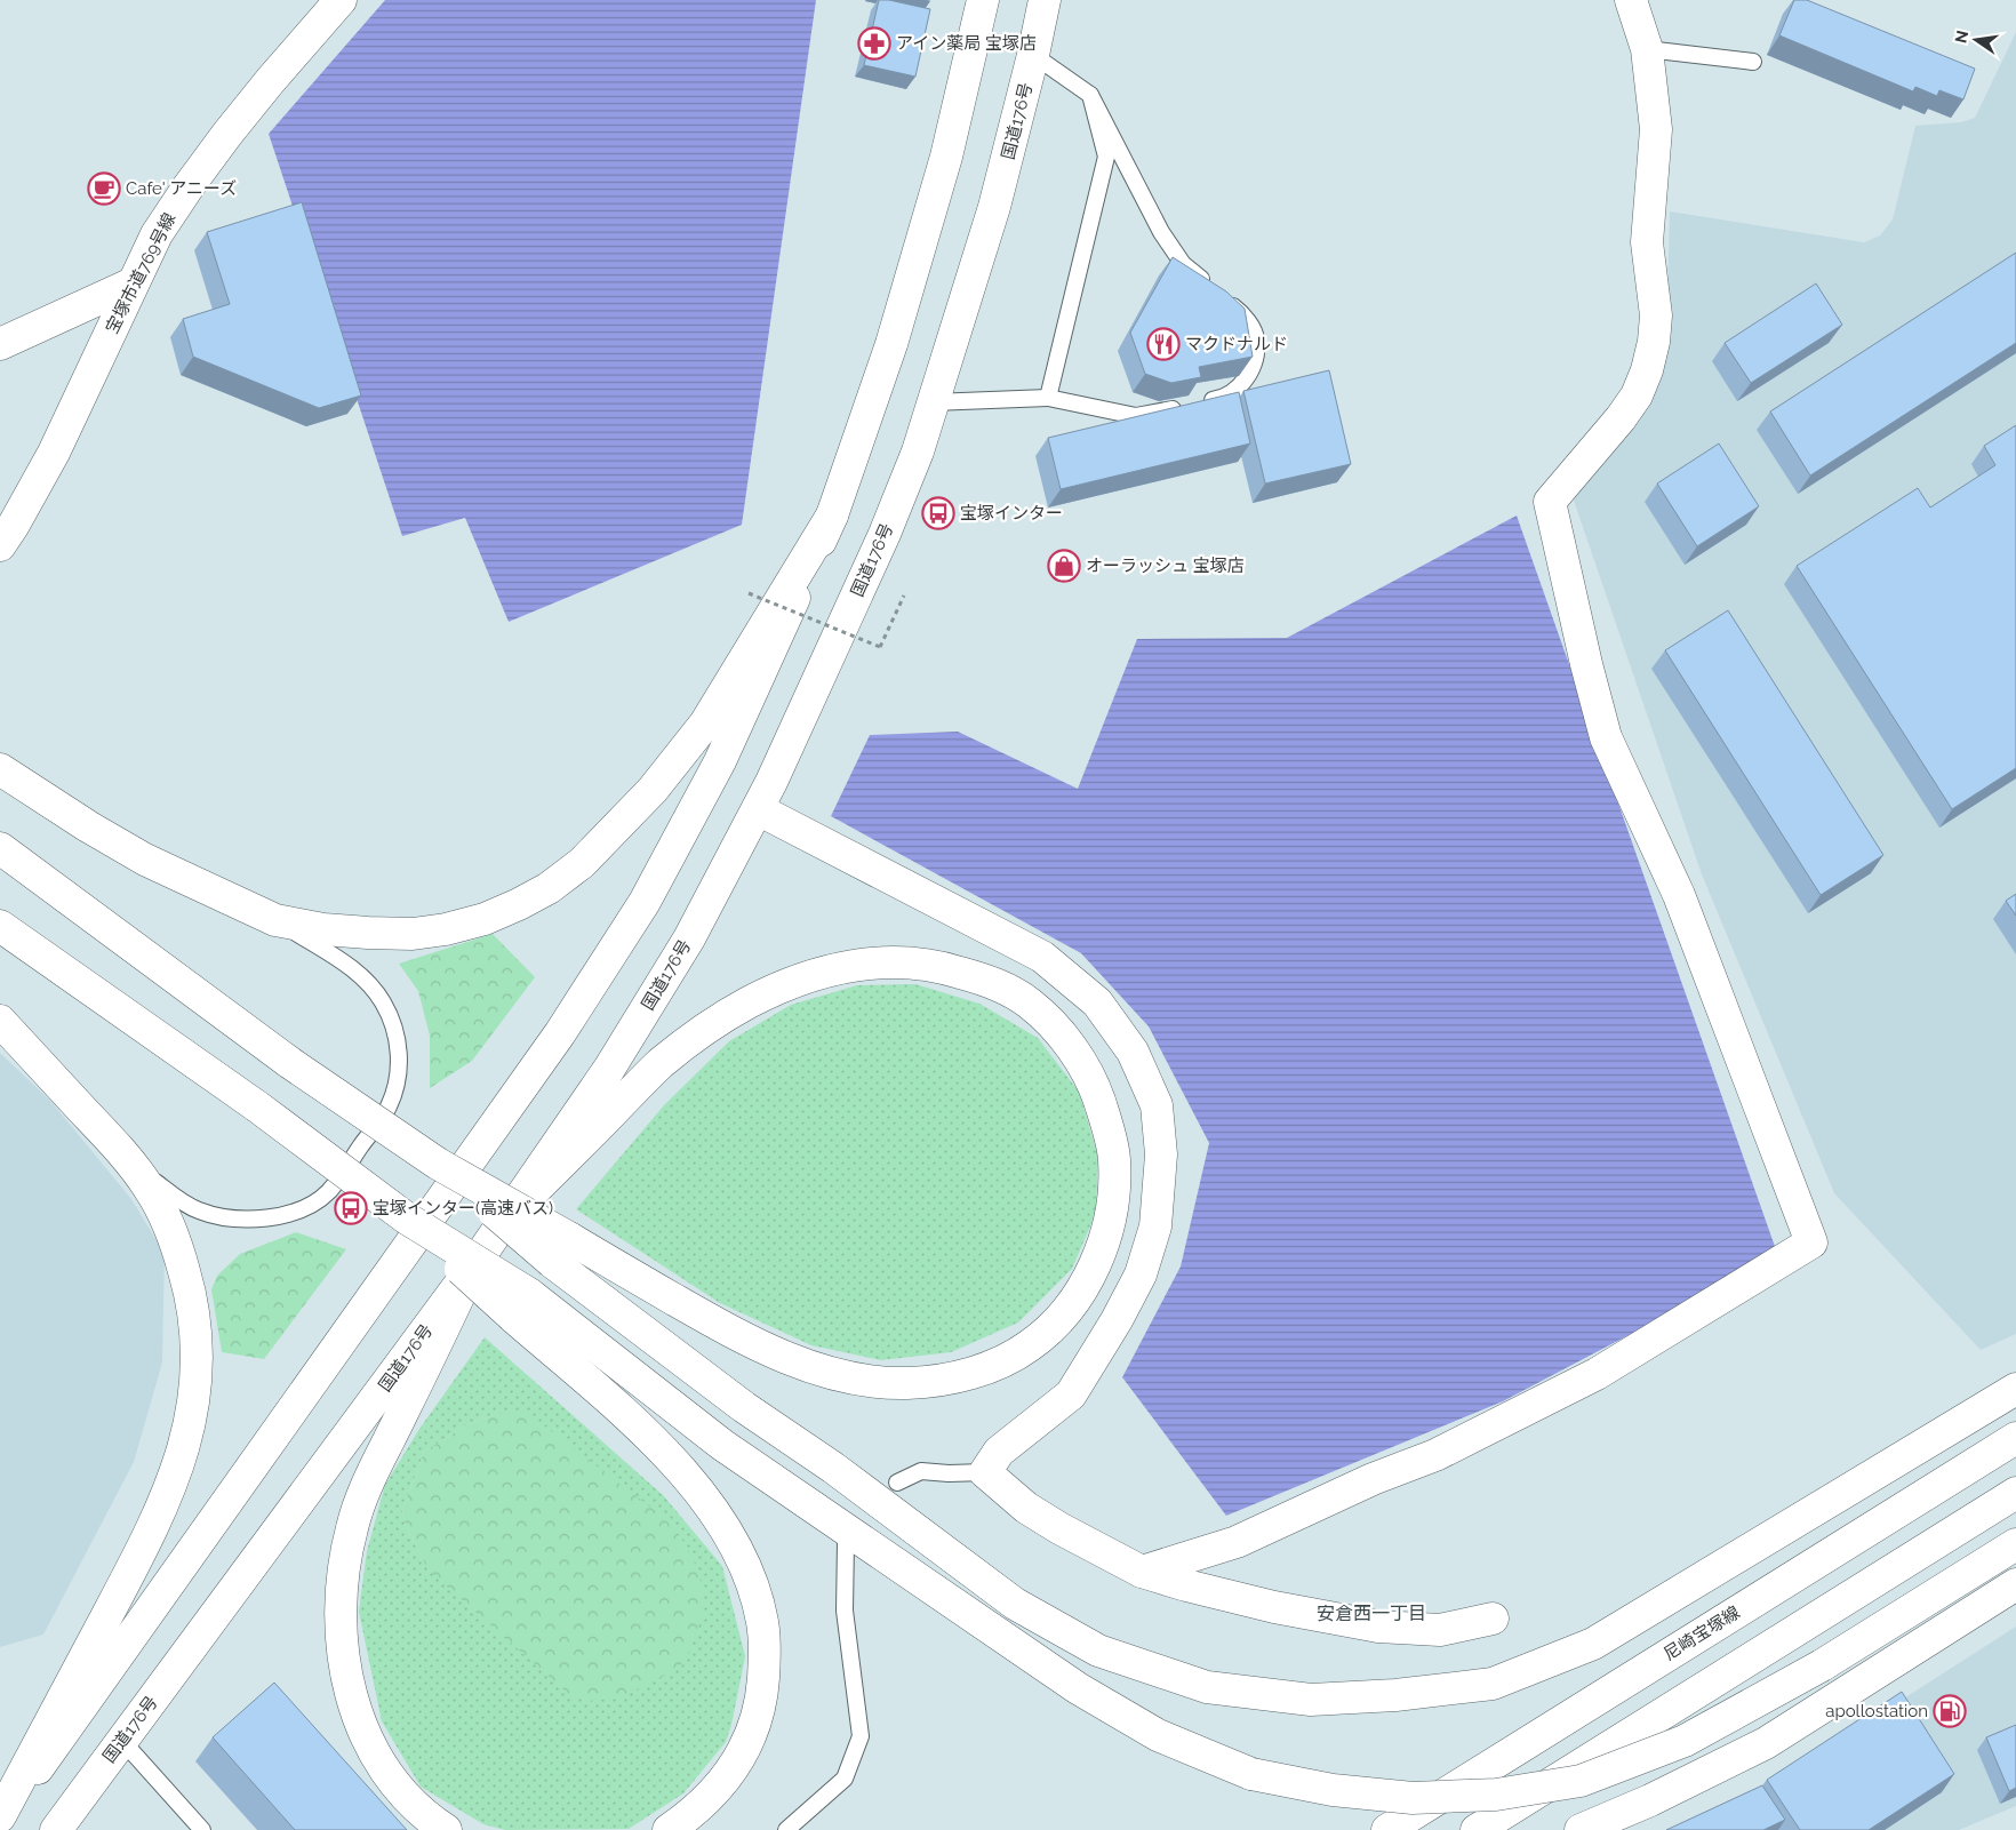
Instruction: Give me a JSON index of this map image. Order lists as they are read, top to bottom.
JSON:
{
  "streets": {
    "main road": ["国道176号", "宝塚市道769号線", "尼崎宝塚線"]
  },
  "districts": ["安倉西一丁目"],
  "places": {
    "pharmacy": ["アイン薬局 宝塚店"],
    "cafe": ["Cafe' アニーズ"],
    "restaurant": ["マクドナルド"],
    "bus stop": ["宝塚インター", "宝塚インター(高速バス)"],
    "shop": ["オーラッシュ 宝塚店"],
    "fuel station": ["apollostation"]
  },
  "north": "left"
}
